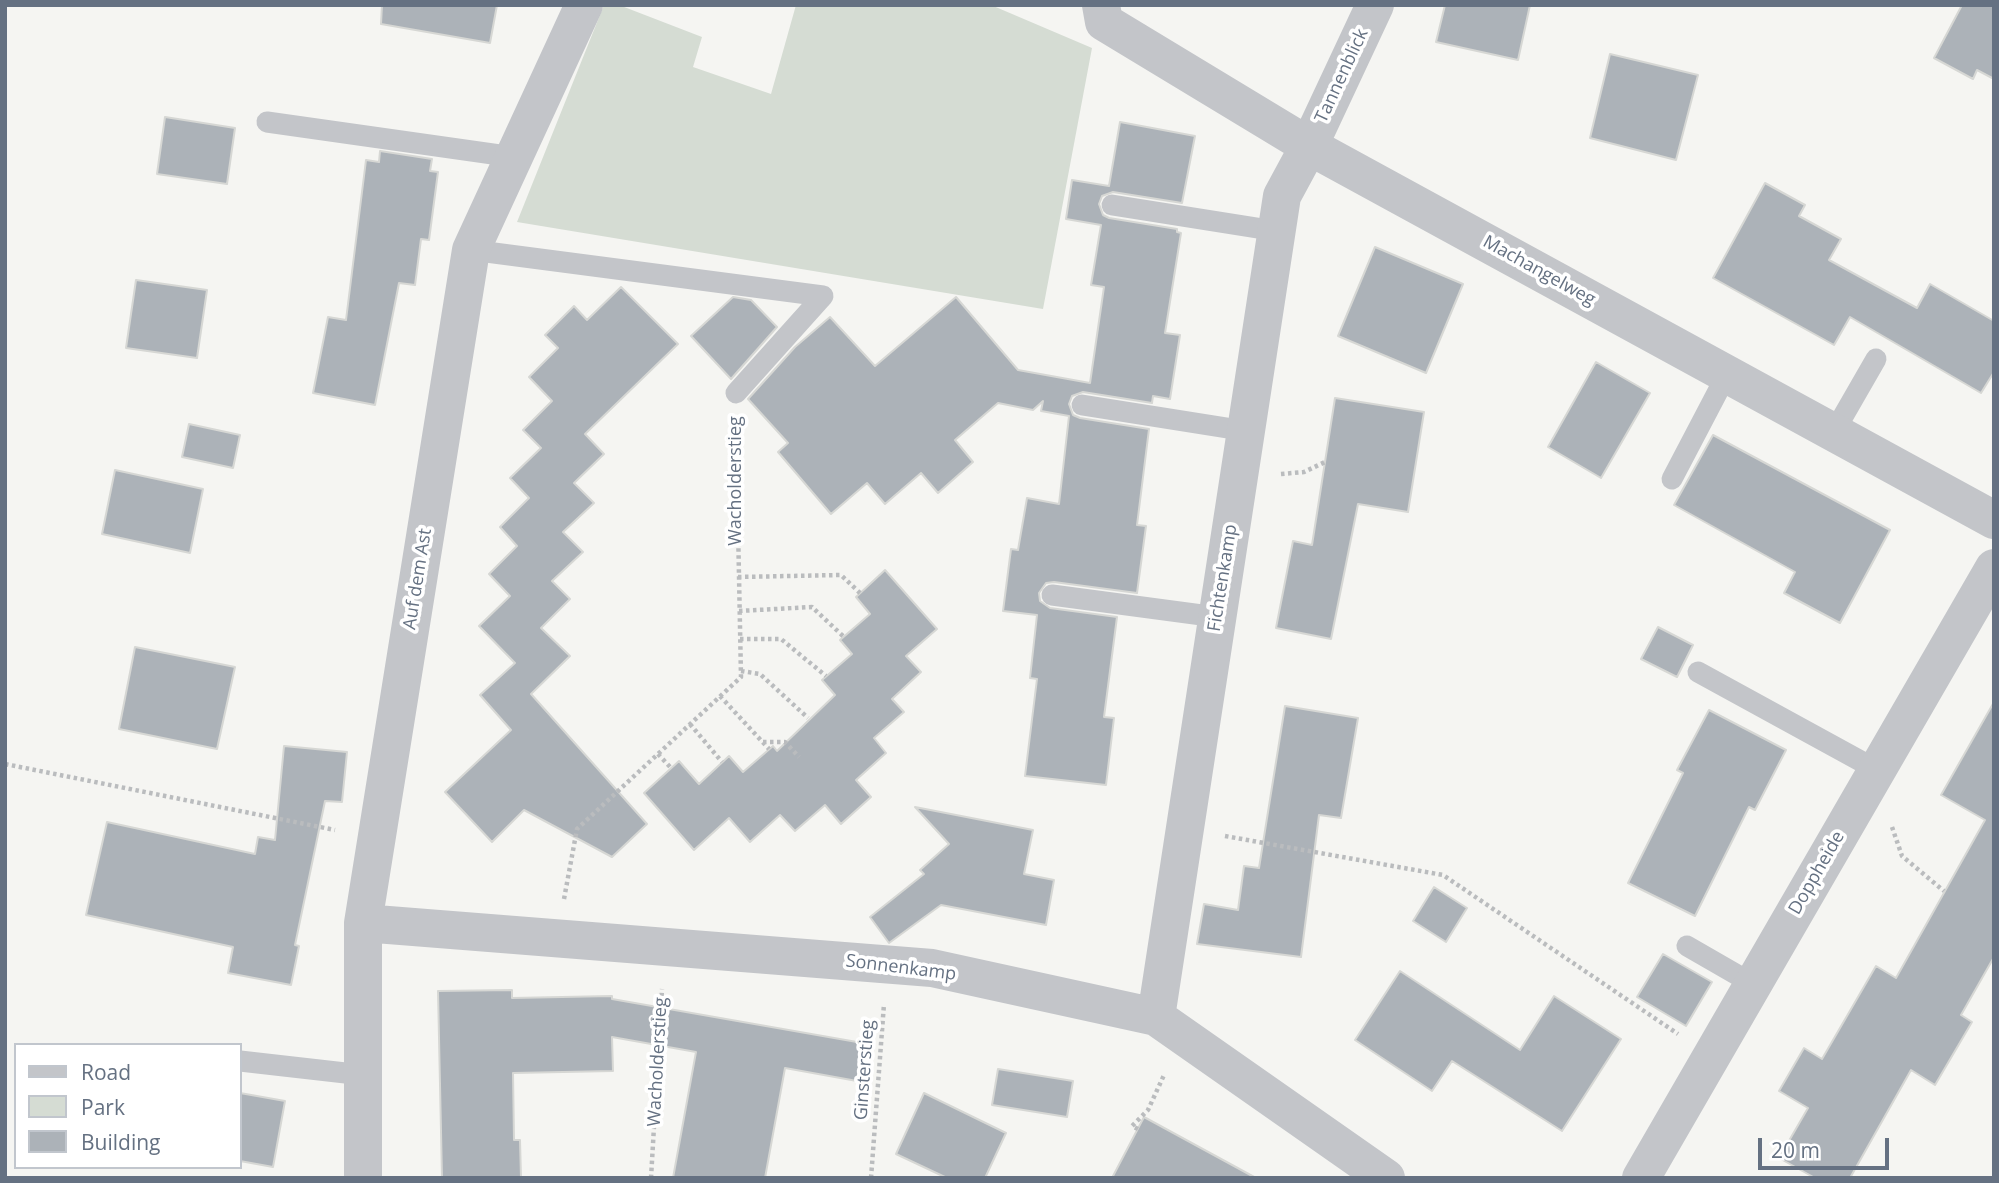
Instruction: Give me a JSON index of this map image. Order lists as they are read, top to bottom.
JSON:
{
  "streets": {
    "street": [
      "Tannenblick",
      "Machangelweg",
      "Fichtenkamp",
      "Auf dem Ast",
      "Doppheide",
      "Sonnenkamp"
    ],
    "lane": ["Wacholderstieg"],
    "path": ["Ginsterstieg"]
  },
  "crossings": [
    ["Tannenblick", "Machangelweg"],
    ["Tannenblick", "Fichtenkamp"],
    ["Machangelweg", "Fichtenkamp"],
    ["Wacholderstieg", "Auf dem Ast"],
    ["Wacholderstieg", "Sonnenkamp"],
    ["Fichtenkamp", "Sonnenkamp"],
    ["Auf dem Ast", "Sonnenkamp"],
    ["Sonnenkamp", "Ginsterstieg"]
  ],
  "legend": ["Road", "Park", "Building"],
  "scale_bar": "20 m"
}
